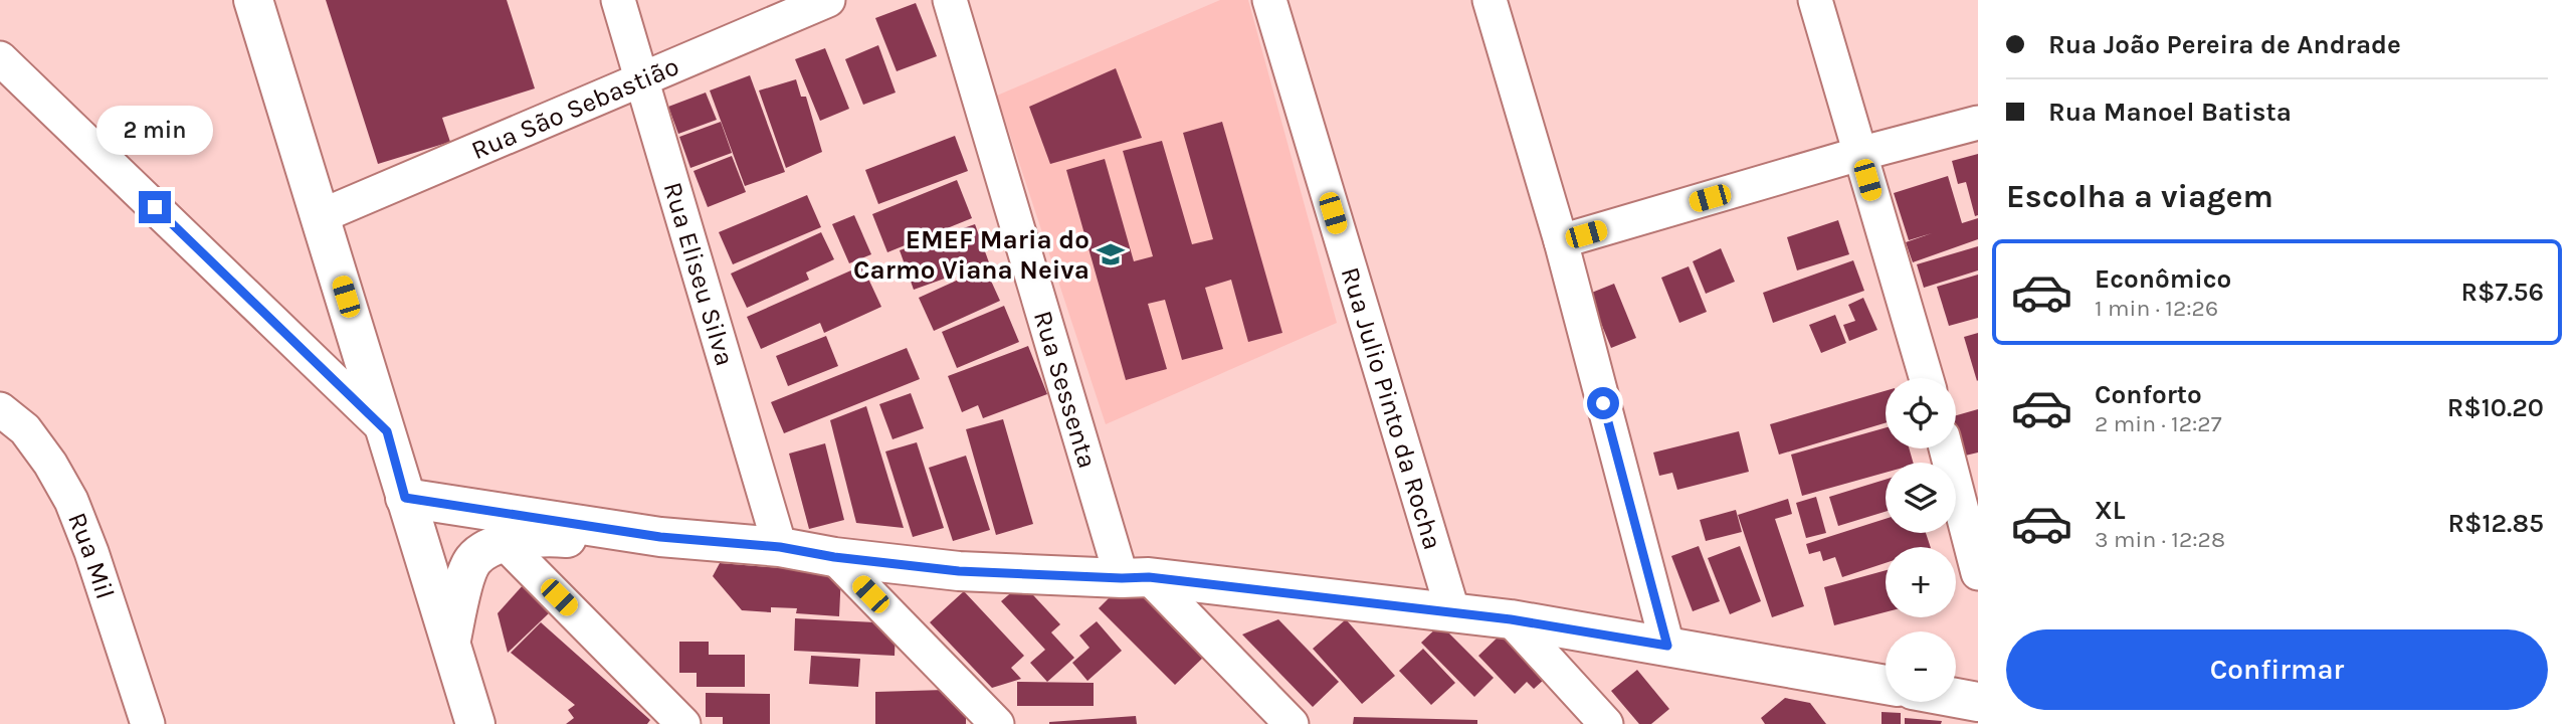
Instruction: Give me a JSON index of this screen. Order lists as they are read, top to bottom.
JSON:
{
  "streets": {
    "street": [
      "Rua São Sebastião",
      "Rua Eliseu Silva",
      "Rua Sessenta",
      "Rua Julio Pinto da Rocha",
      "Rua Mil"
    ]
  },
  "crossings": [
    ["Rua São Sebastião", "Rua Eliseu Silva"]
  ],
  "places": {
    "school or university": ["EMEF Maria do Carmo Viana Neiva"]
  },
  "page": {
    "banner": ["Rua João Pereira de Andrade", "Rua Manoel Batista"],
    "bubble": "2 min",
    "heading": "Escolha a viagem",
    "list": [
      {
        "name": "Econômico",
        "note": "1 min · 12:26",
        "value": "R$7.56"
      },
      {
        "name": "Conforto",
        "note": "2 min · 12:27",
        "value": "R$10.20"
      },
      {
        "name": "XL",
        "note": "3 min · 12:28",
        "value": "R$12.85"
      }
    ],
    "map_buttons": ["+", "−"],
    "buttons": "Confirmar"
  }
}
